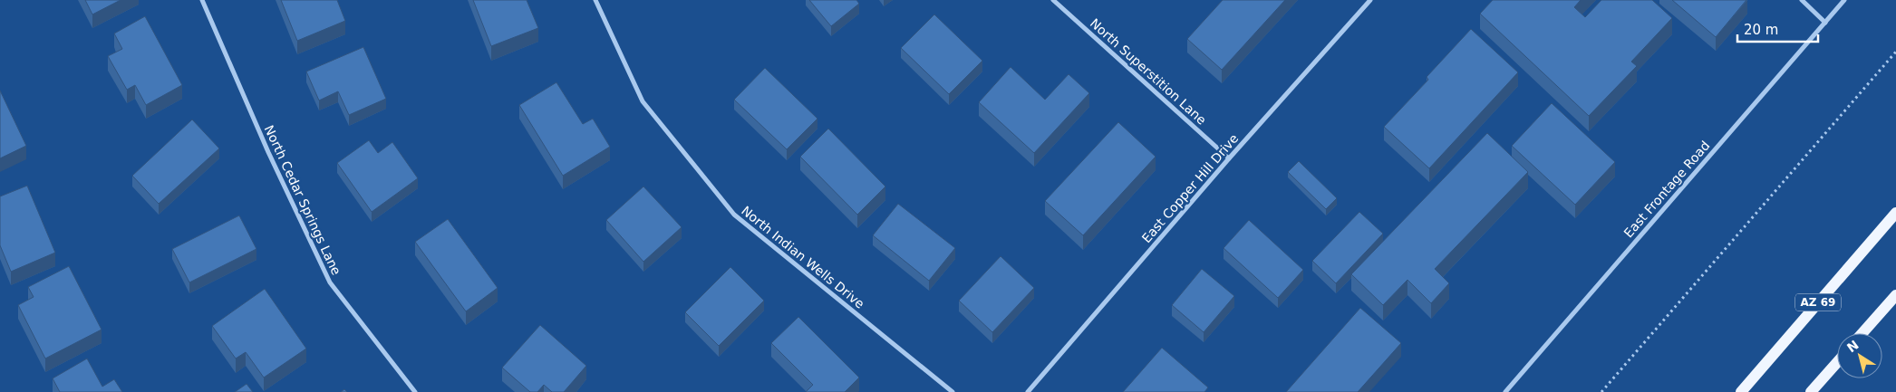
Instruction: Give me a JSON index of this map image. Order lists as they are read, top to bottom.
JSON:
{
  "streets": {
    "main road": ["AZ 69"],
    "street": [
      "North Superstition Lane",
      "East Copper Hill Drive",
      "East Frontage Road",
      "North Cedar Springs Lane",
      "North Indian Wells Drive"
    ]
  },
  "crossings": [
    ["North Superstition Lane", "East Copper Hill Drive"]
  ],
  "scale_bar": "20 m",
  "north": "top left"
}
